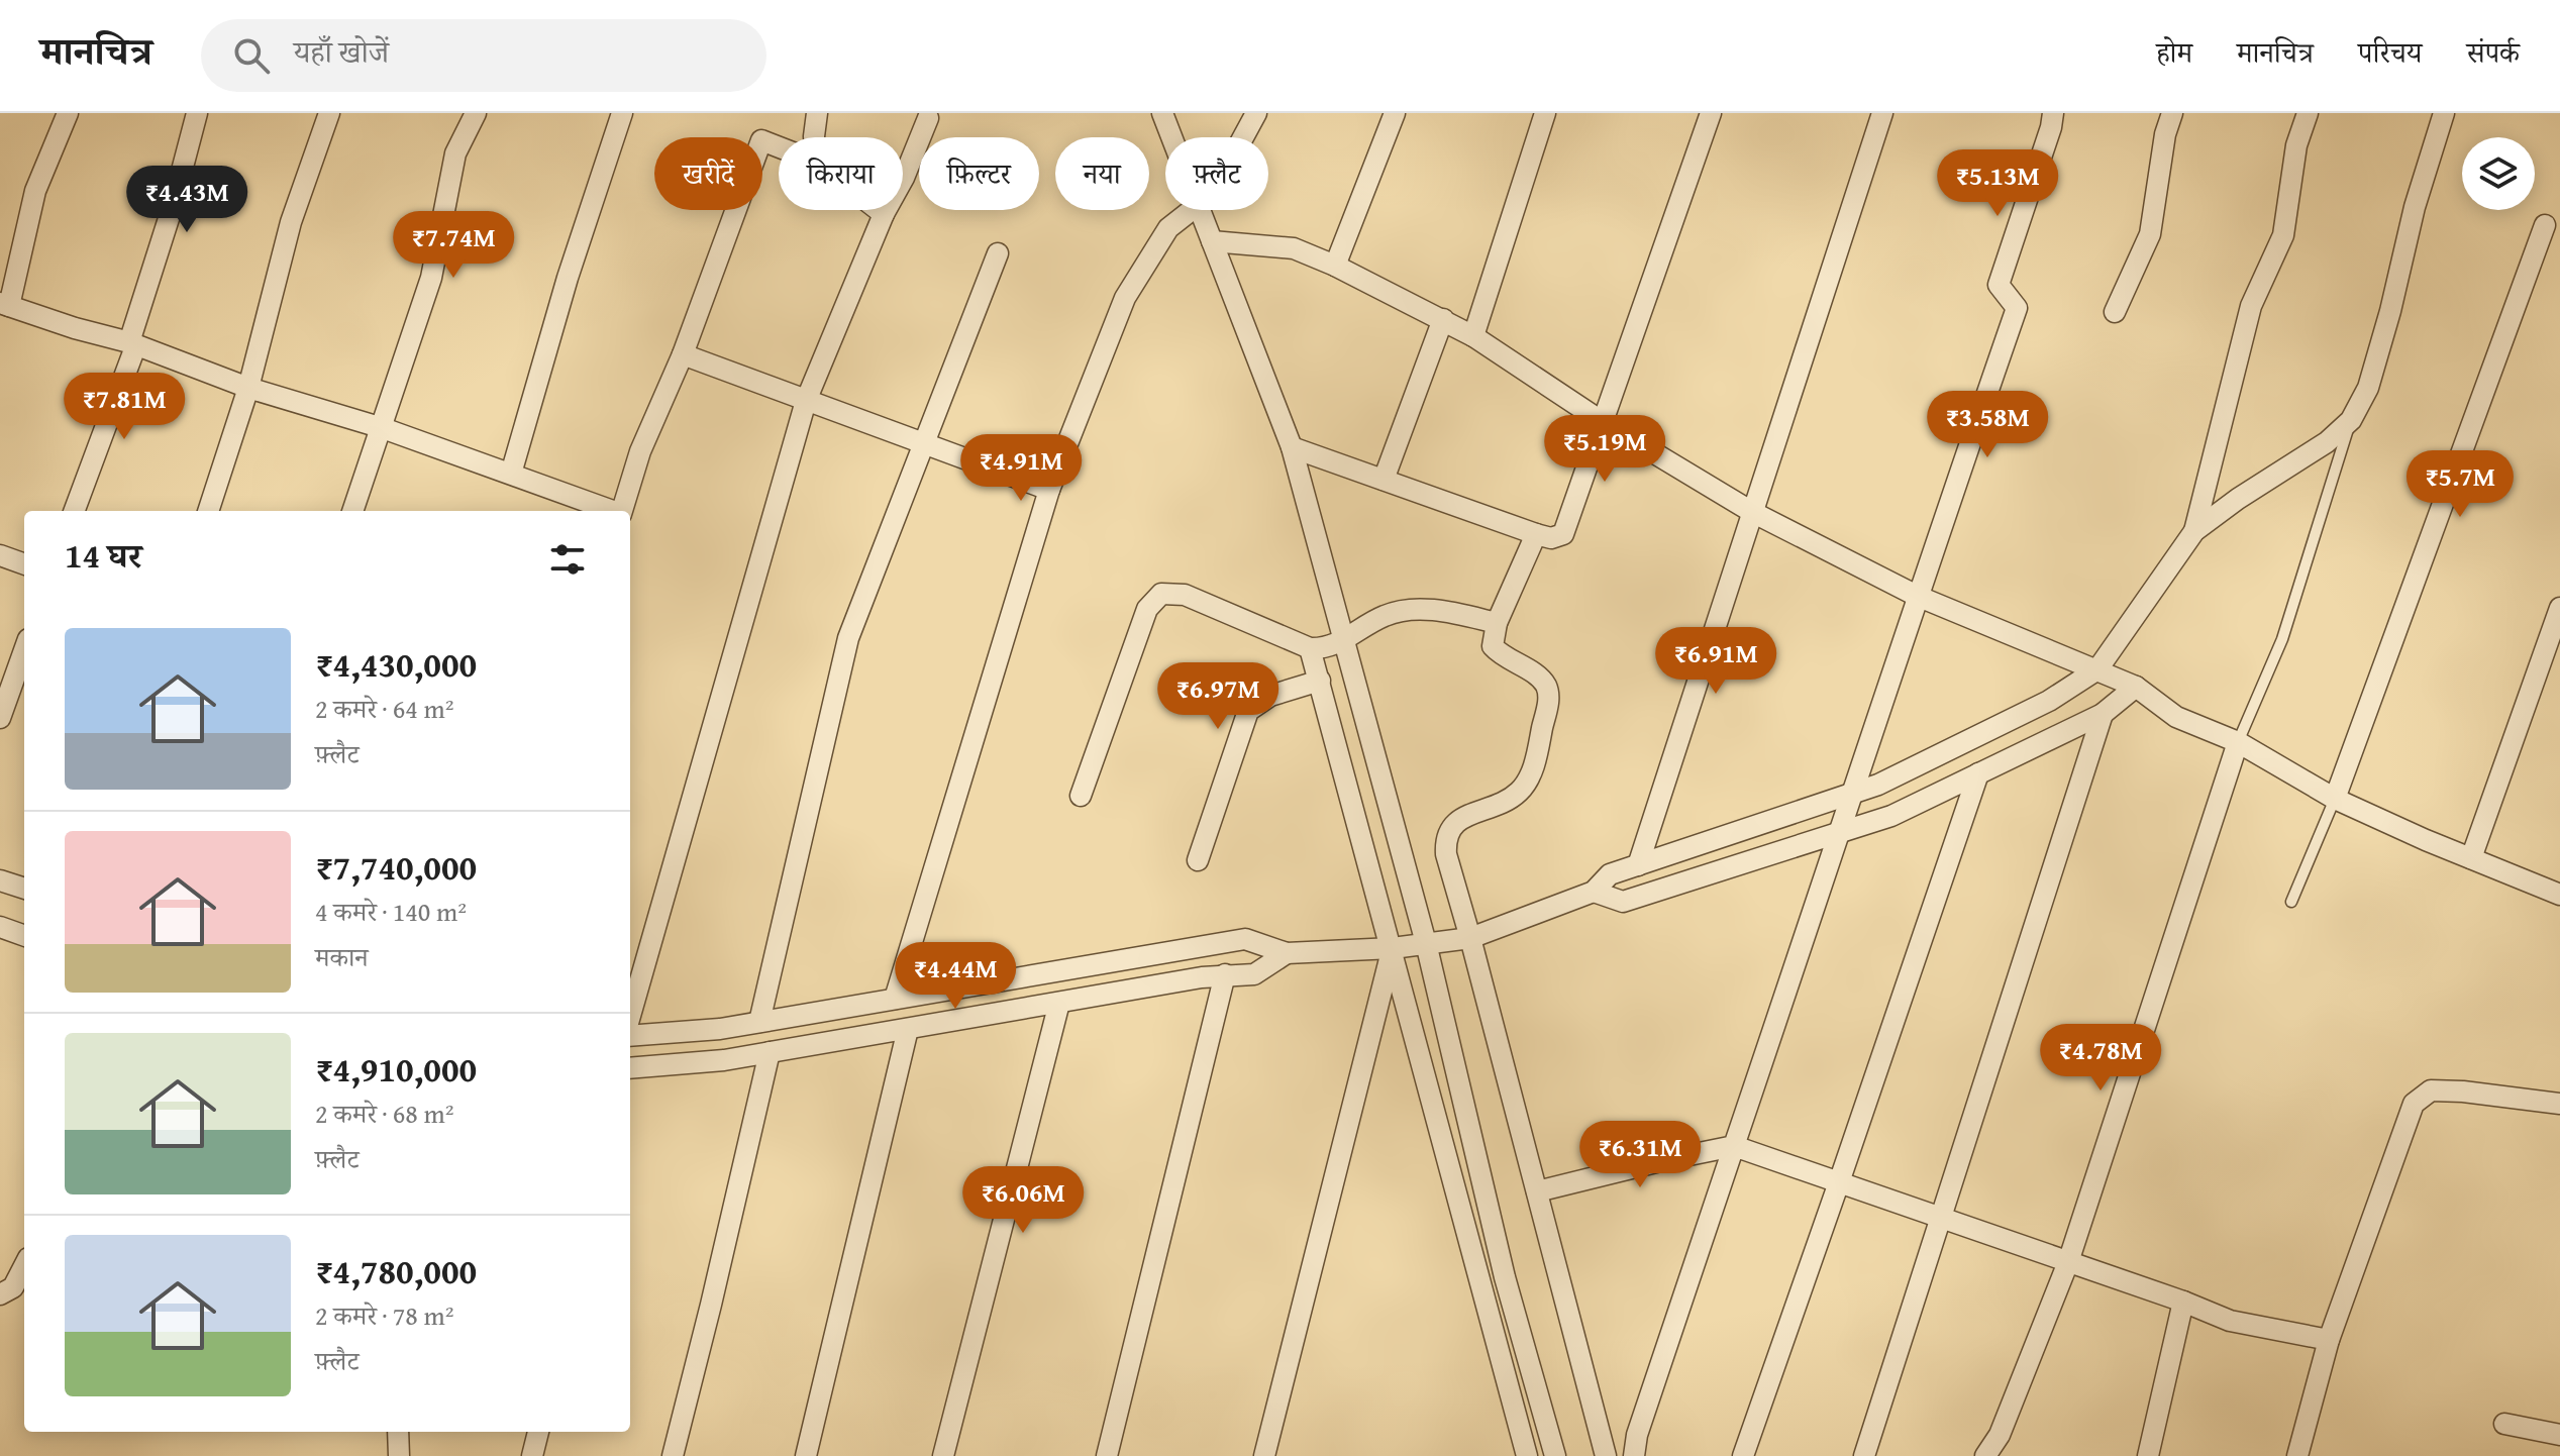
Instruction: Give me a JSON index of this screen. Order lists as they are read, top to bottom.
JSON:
{
  "page": {
    "header": "मानचित्र",
    "search": "यहाँ खोजें",
    "nav": [
      "होम",
      "मानचित्र",
      "परिचय",
      "संपर्क"
    ],
    "chip": [
      "खरीदें",
      "किराया",
      "फ़िल्टर",
      "नया",
      "फ़्लैट"
    ],
    "price": [
      "₹5.13M",
      "₹4.43M",
      "₹7.74M",
      "₹7.81M",
      "₹3.58M",
      "₹5.19M",
      "₹4.91M",
      "₹5.7M",
      "₹6.91M",
      "₹6.97M",
      "₹4.44M",
      "₹4.78M",
      "₹6.31M",
      "₹6.06M"
    ],
    "heading": "14 घर",
    "list": [
      {
        "name": "₹4,430,000",
        "note": "2 कमरे · 64 m² · फ़्लैट"
      },
      {
        "name": "₹7,740,000",
        "note": "4 कमरे · 140 m² · मकान"
      },
      {
        "name": "₹4,910,000",
        "note": "2 कमरे · 68 m² · फ़्लैट"
      },
      {
        "name": "₹4,780,000",
        "note": "2 कमरे · 78 m² · फ़्लैट"
      }
    ]
  }
}
